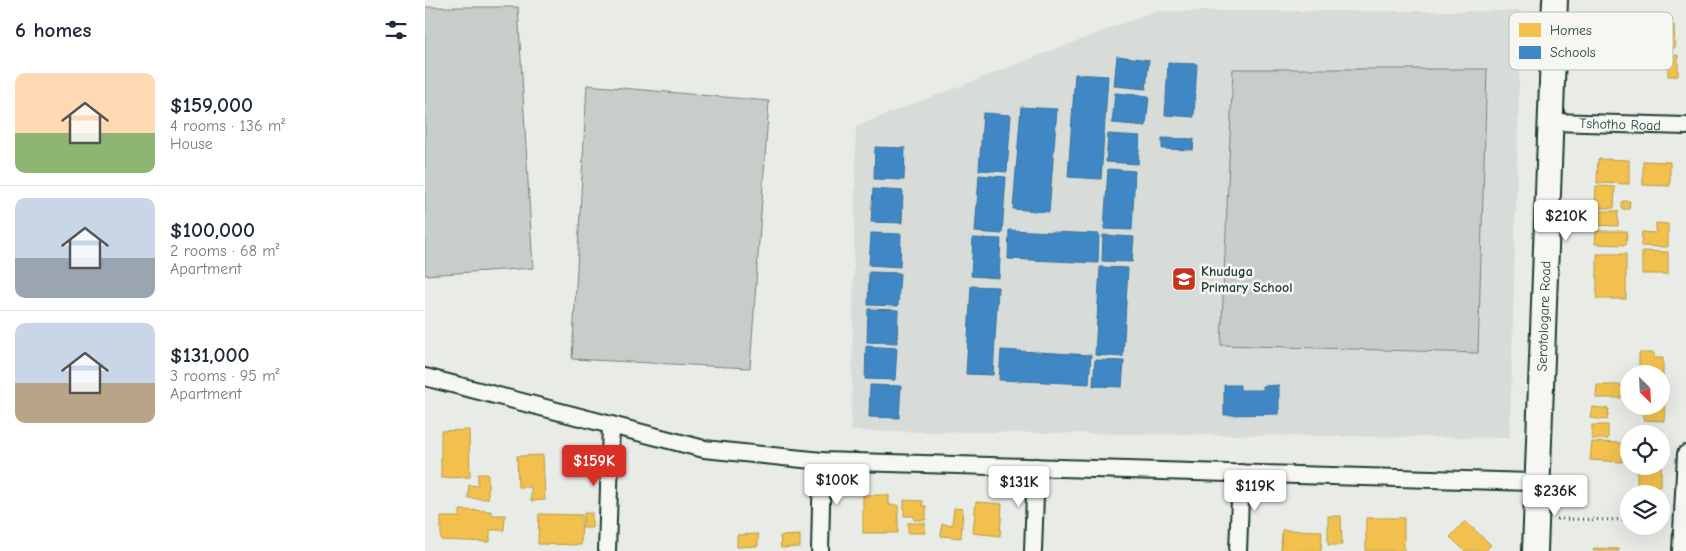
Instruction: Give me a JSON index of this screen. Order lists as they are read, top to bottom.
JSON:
{
  "streets": {
    "street": ["Tshotho Road", "Serotologare Road"]
  },
  "crossings": [
    ["Tshotho Road", "Serotologare Road"]
  ],
  "places": {
    "school or university": ["Khuduga Primary School"]
  },
  "legend": ["Homes", "Schools"],
  "north": "bottom right",
  "page": {
    "heading": "6 homes",
    "list": [
      {
        "name": "$159,000",
        "note": "4 rooms · 136 m² · House"
      },
      {
        "name": "$100,000",
        "note": "2 rooms · 68 m² · Apartment"
      },
      {
        "name": "$131,000",
        "note": "3 rooms · 95 m² · Apartment"
      }
    ],
    "price": [
      "$210K",
      "$159K",
      "$100K",
      "$131K",
      "$119K",
      "$236K"
    ]
  }
}
